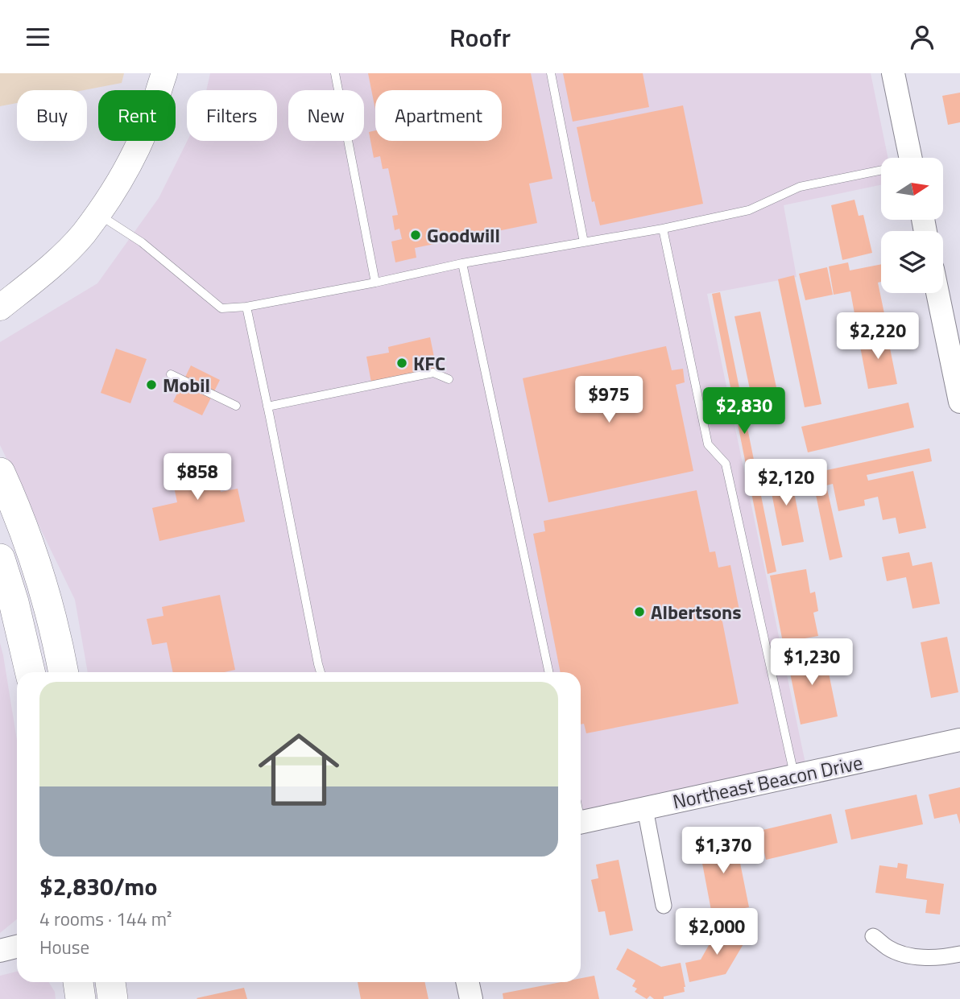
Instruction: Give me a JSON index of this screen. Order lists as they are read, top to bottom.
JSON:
{
  "streets": {
    "street": ["Northeast Beacon Drive"]
  },
  "places": [
    "Goodwill",
    "KFC",
    "Mobil",
    "Albertsons"
  ],
  "north": "right",
  "page": {
    "header": "Roofr",
    "chip": [
      "Buy",
      "Rent",
      "Filters",
      "New",
      "Apartment"
    ],
    "price": [
      "$2,220",
      "$975",
      "$2,830",
      "$858",
      "$2,120",
      "$1,230",
      "$1,370",
      "$2,000"
    ],
    "list": [
      {
        "name": "$2,830/mo",
        "note": "4 rooms · 144 m² · House"
      }
    ]
  }
}
